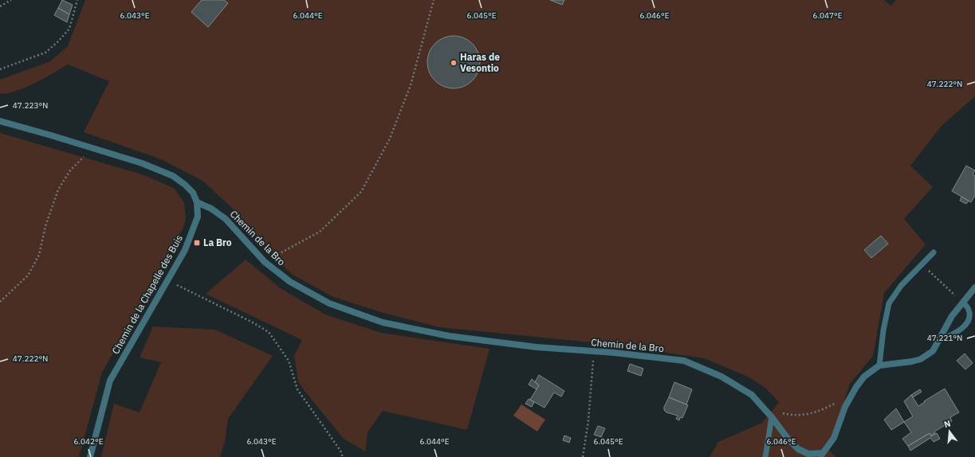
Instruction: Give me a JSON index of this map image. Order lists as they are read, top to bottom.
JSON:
{
  "streets": {
    "street": ["Chemin de la Bro", "Chemin de la Chapelle des Buis"]
  },
  "crossings": [
    ["Chemin de la Bro", "Chemin de la Chapelle des Buis"]
  ],
  "places": {
    "other": ["Haras de Vesontio"],
    "transit": ["La Bro"]
  },
  "north": "top",
  "coordinates": [
    "6.043°E",
    "6.044°E",
    "6.045°E",
    "6.046°E",
    "6.047°E",
    "47.222°N",
    "47.223°N",
    "47.221°N",
    "6.042°E"
  ]
}
